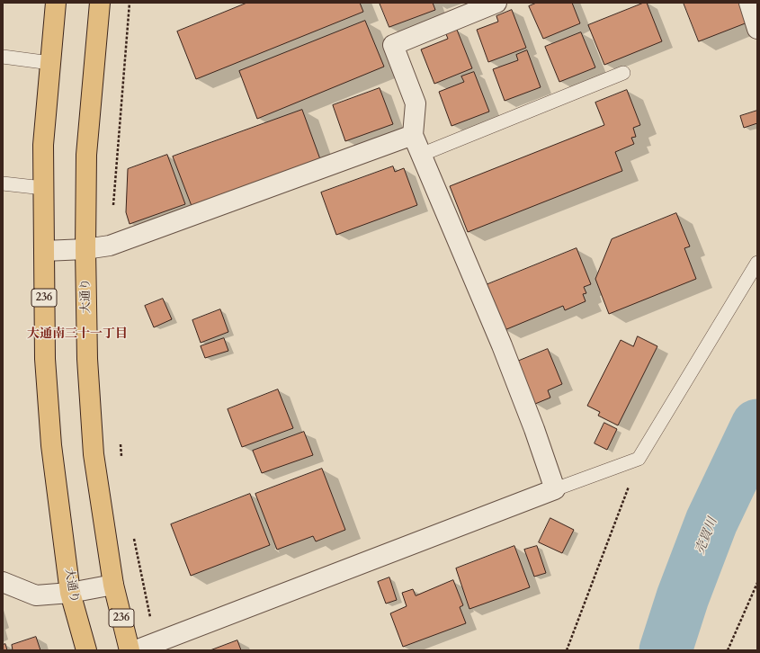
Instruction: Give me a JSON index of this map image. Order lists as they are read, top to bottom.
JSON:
{
  "streets": {
    "highway": ["大通り", "236"]
  },
  "districts": ["大通南三十一丁目"],
  "water": ["売買川"]
}
